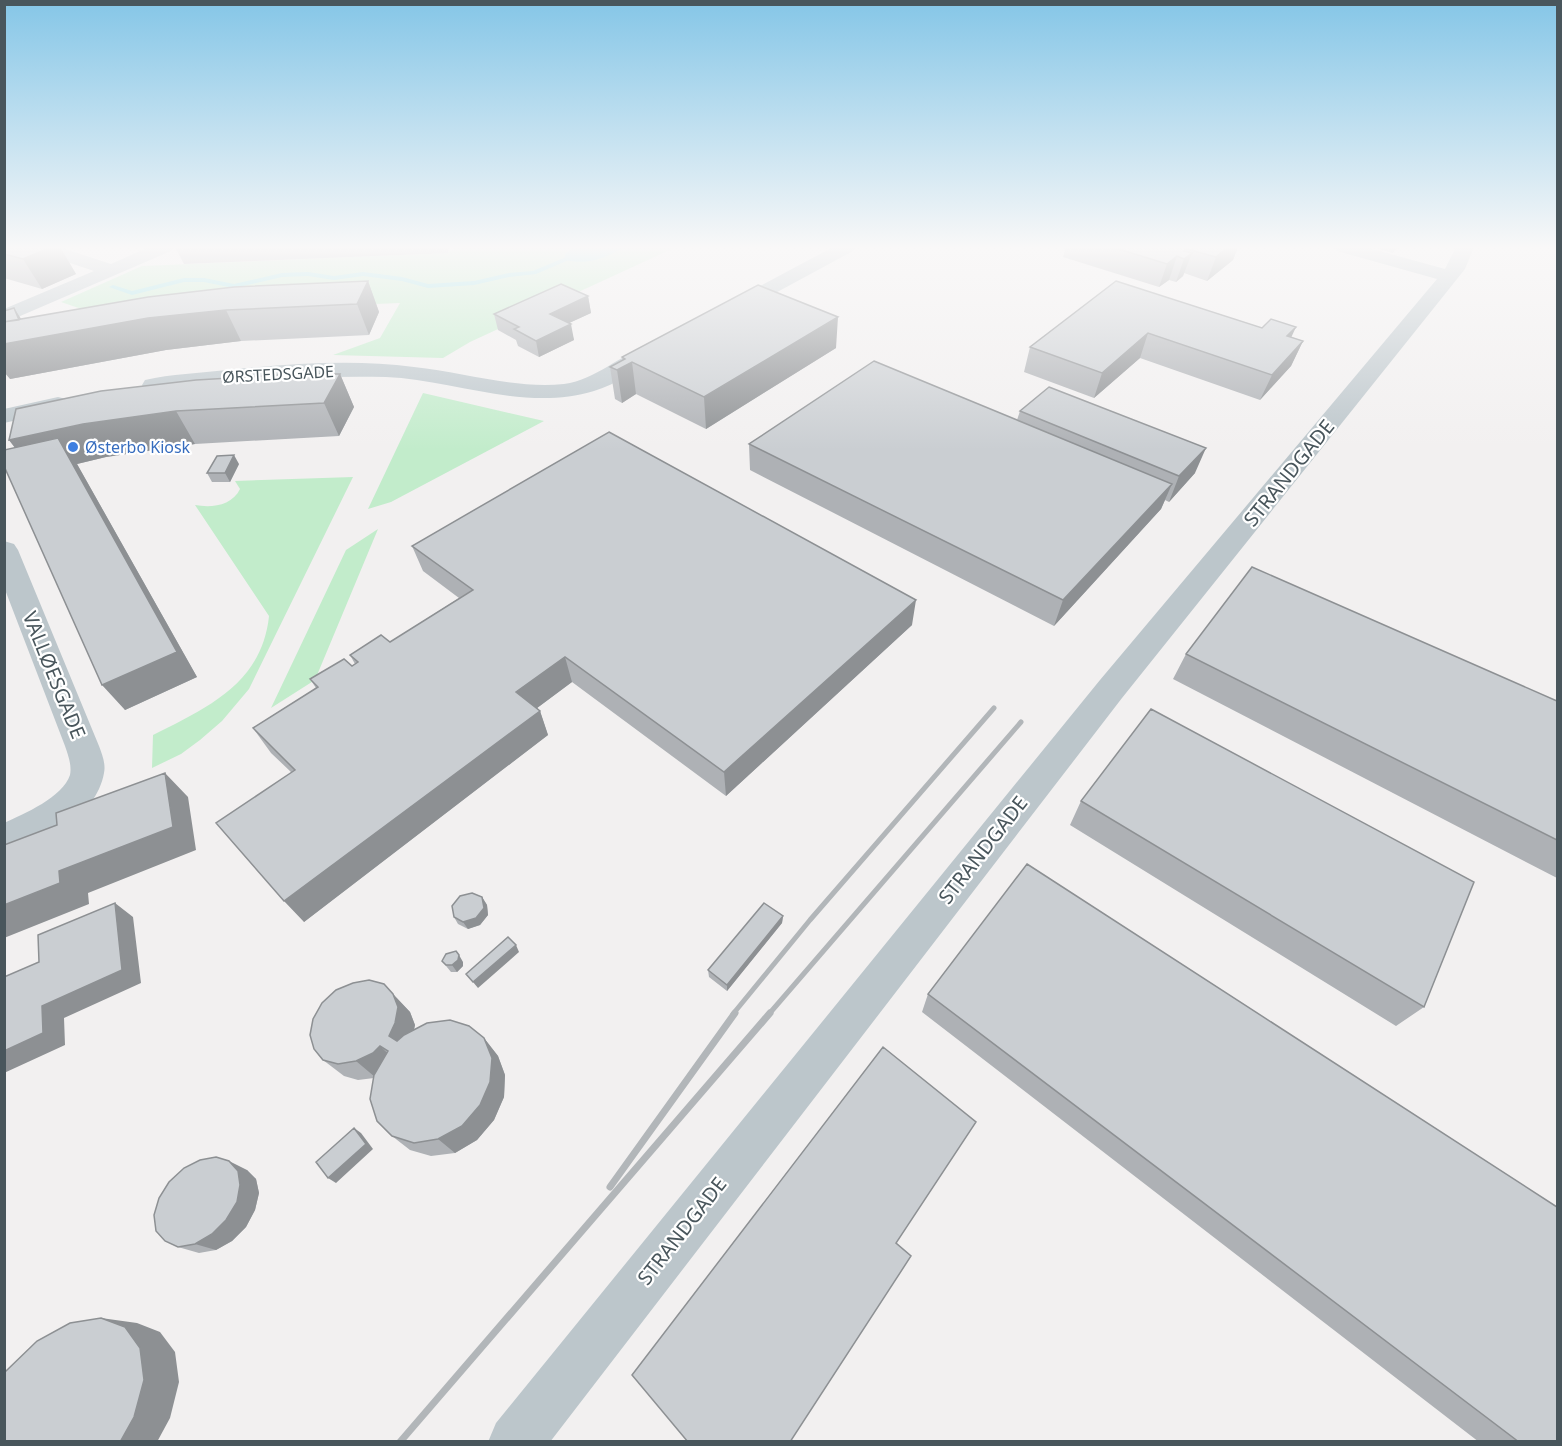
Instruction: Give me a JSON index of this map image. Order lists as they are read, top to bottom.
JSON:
{
  "streets": {
    "street": ["ØRSTEDSGADE", "STRANDGADE", "VALLØESGADE"]
  },
  "places": ["Østerbo Kiosk"]
}
